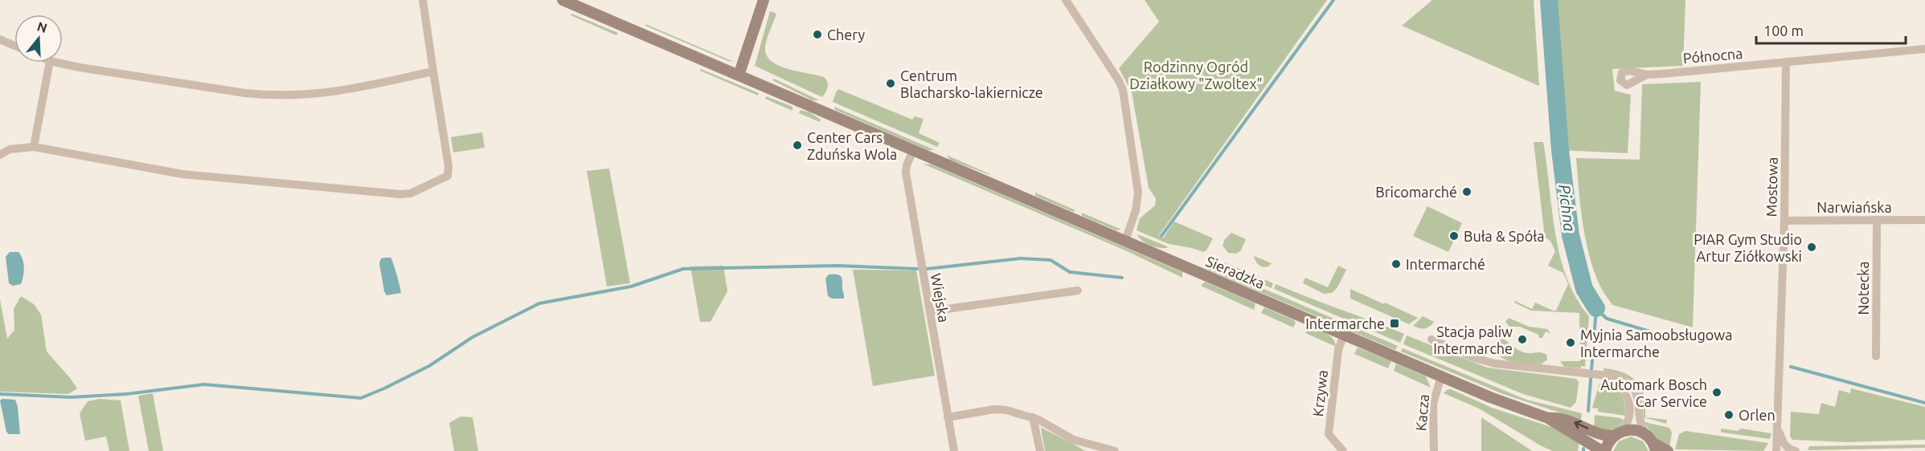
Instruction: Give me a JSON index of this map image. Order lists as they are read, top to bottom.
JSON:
{
  "streets": {
    "main road": ["Sieradzka"],
    "street": [
      "Północna",
      "Mostowa",
      "Narwiańska",
      "Notecka",
      "Wiejska",
      "Krzywa",
      "Kacza"
    ]
  },
  "crossings": [
    ["Północna", "Mostowa"],
    ["Mostowa", "Narwiańska"],
    ["Narwiańska", "Notecka"],
    ["Sieradzka", "Wiejska"],
    ["Sieradzka", "Krzywa"],
    ["Sieradzka", "Kacza"]
  ],
  "water": ["Pichna"],
  "parks": ["Rodzinny Ogród Działkowy \"Zwoltex\""],
  "places": {
    "other": [
      "Chery",
      "Centrum Blacharsko-lakiernicze",
      "Center Cars Zduńska Wola",
      "Bricomarché",
      "Buła & Spóła",
      "PIAR Gym Studio Artur Ziółkowski",
      "Intermarché",
      "Stacja paliw Intermarche",
      "Myjnia Samoobsługowa Intermarche",
      "Automark Bosch Car Service",
      "Orlen"
    ],
    "transit": ["Intermarche"]
  },
  "scale_bar": "100 m",
  "north": "top"
}
